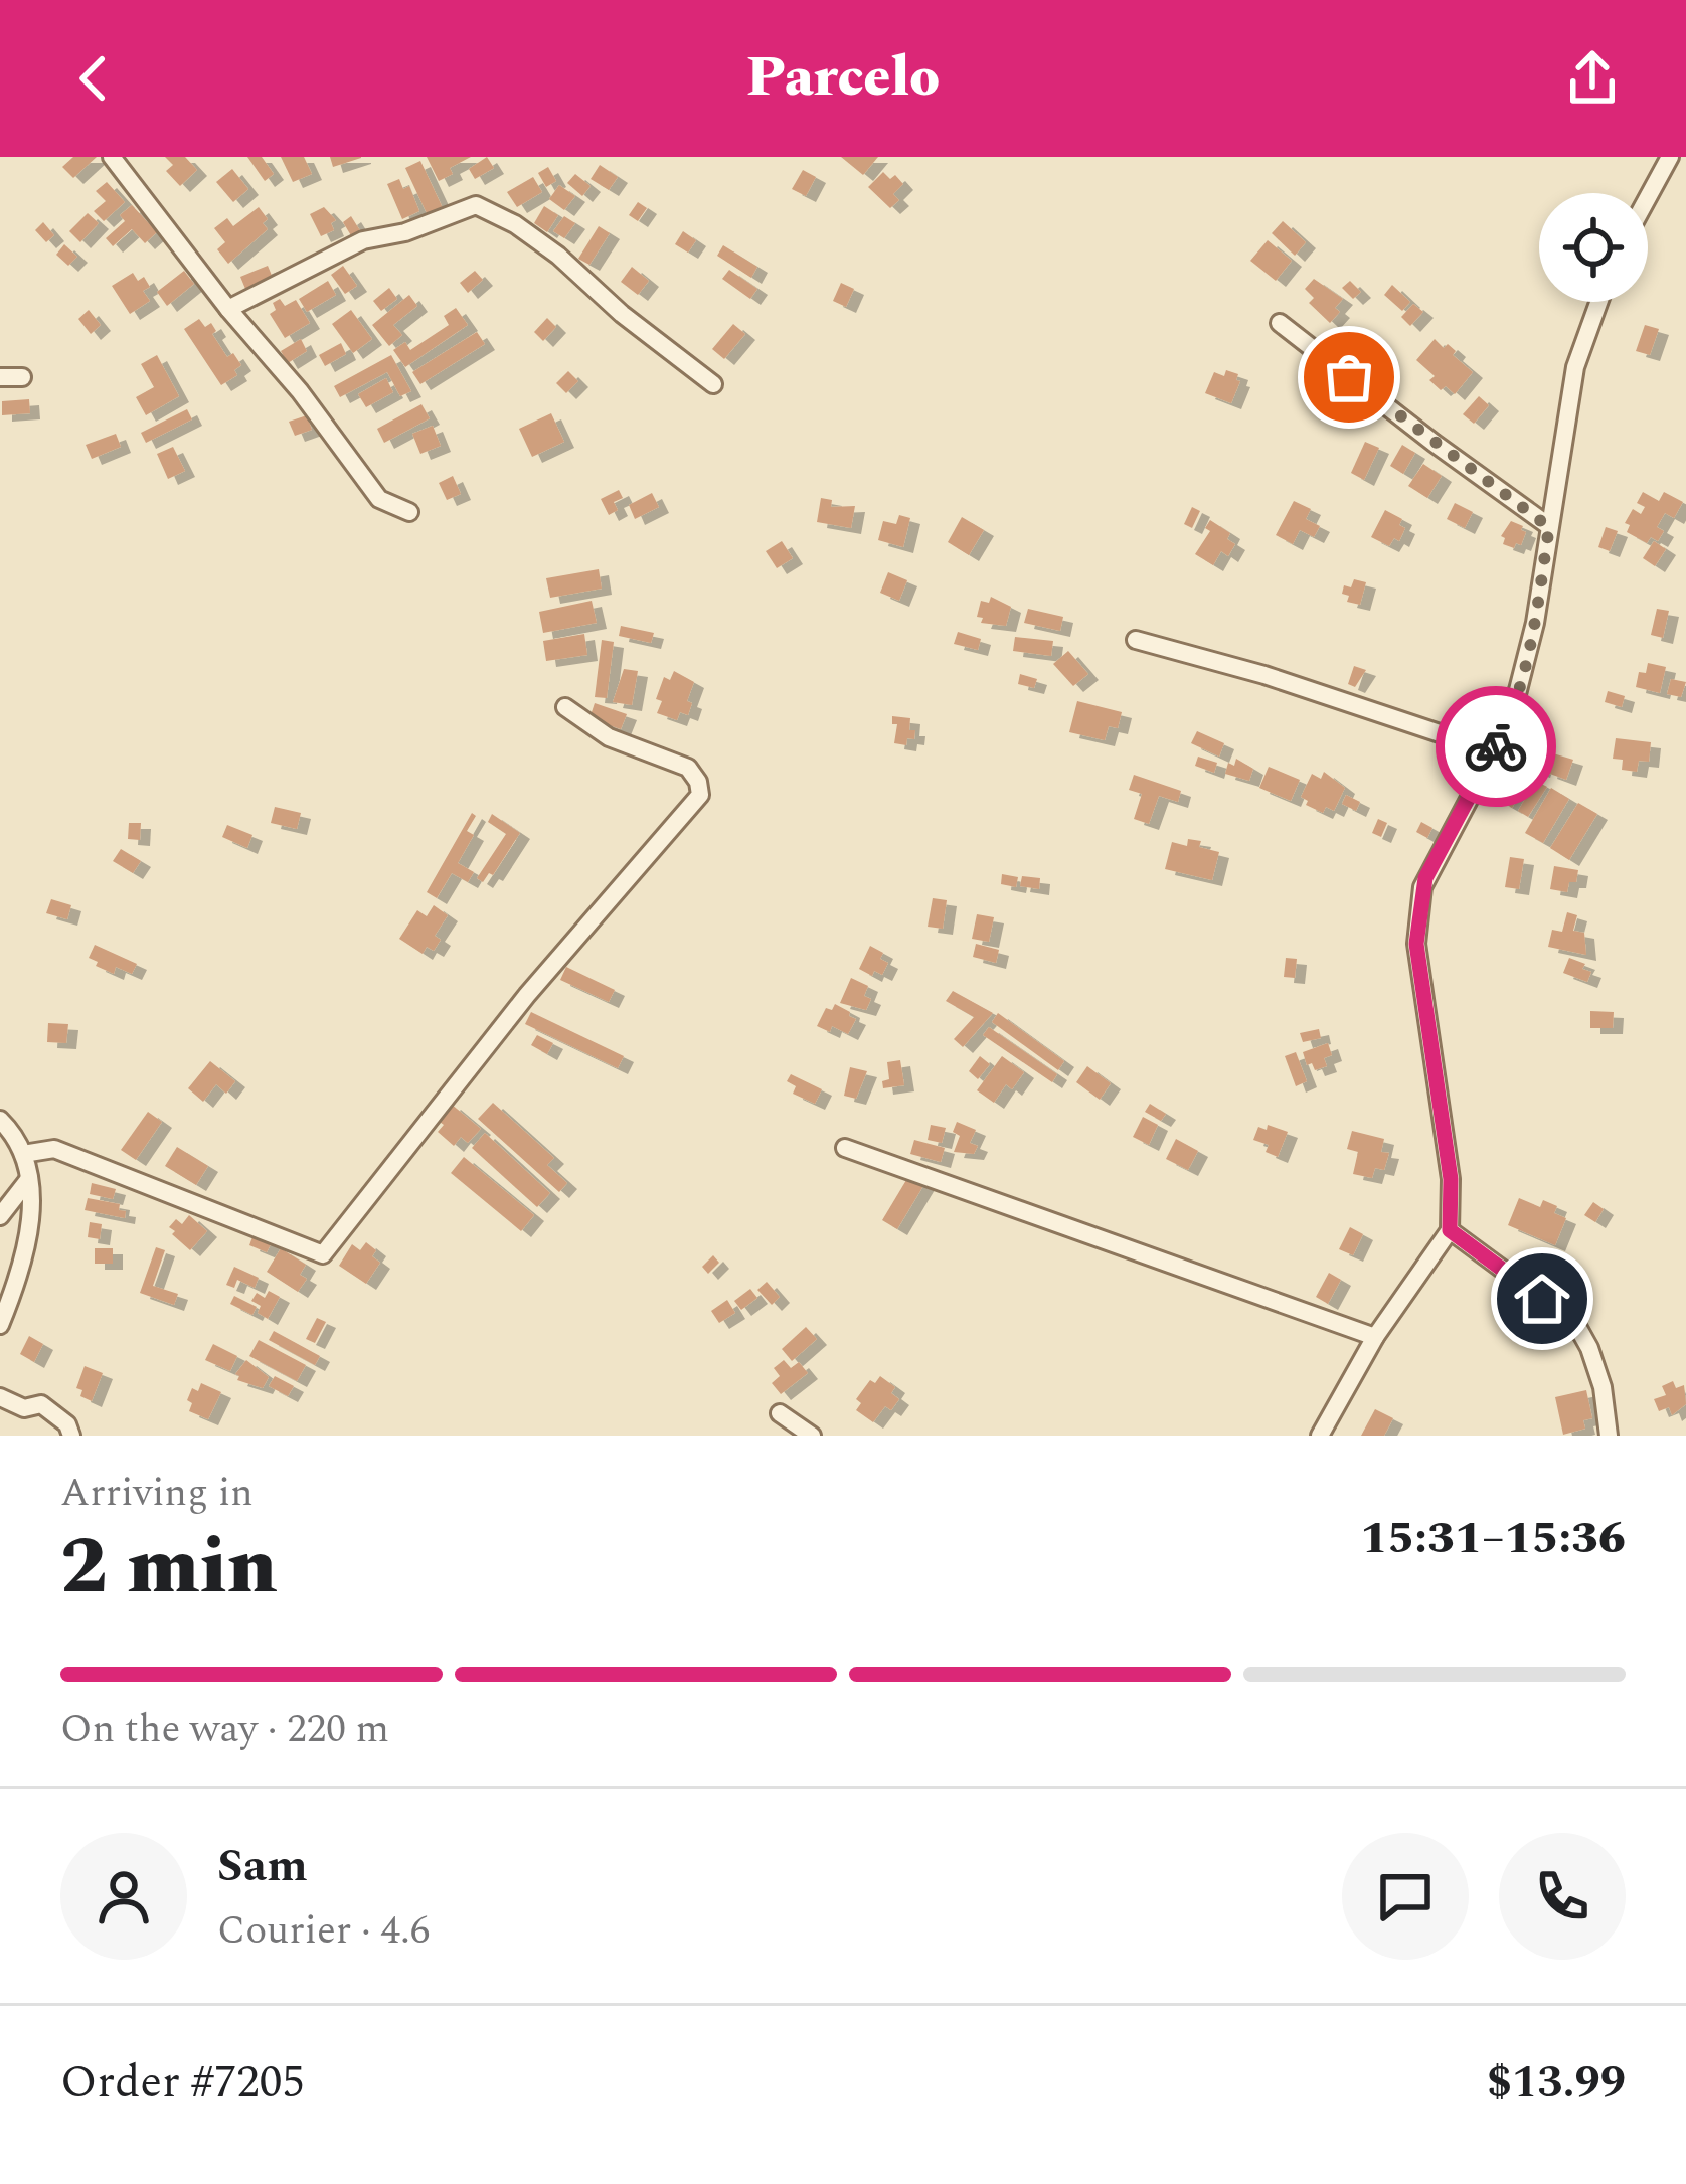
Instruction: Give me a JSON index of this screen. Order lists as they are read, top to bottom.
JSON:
{
  "page": {
    "header": "Parcelo",
    "heading": ["2 min", "Arriving in", "15:31–15:36"],
    "panel": [
      "Sam",
      "Courier · 4.6",
      "Order #7205",
      "$13.99"
    ],
    "bar": "On the way · 220 m"
  }
}
